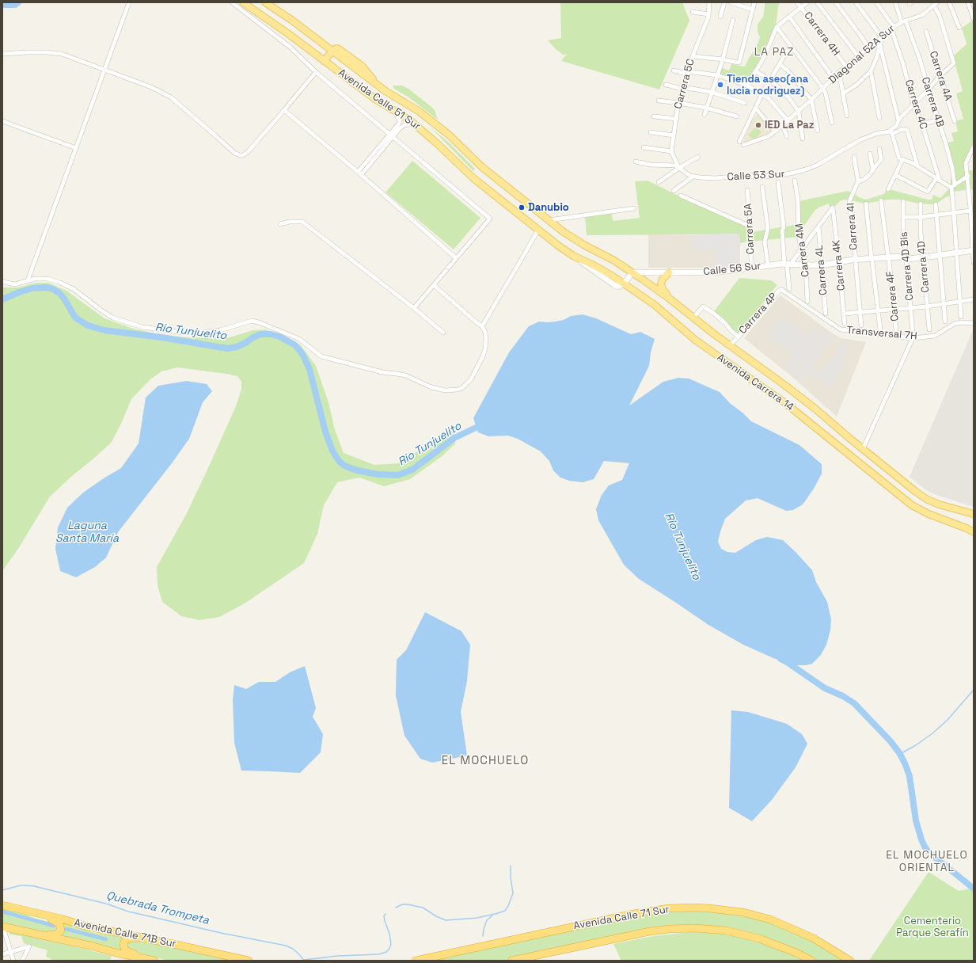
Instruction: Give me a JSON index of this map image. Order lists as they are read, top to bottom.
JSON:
{
  "streets": {
    "highway": ["Avenida Calle 71 Sur", "Avenida Calle 71B Sur"],
    "main road": ["Avenida Calle 51 Sur", "Avenida Carrera 14"],
    "street": [
      "Carrera 4H",
      "Diagonal 52A Sur",
      "Carrera 4A",
      "Carrera 5C",
      "Carrera 4B",
      "Carrera 4C",
      "Calle 53 Sur",
      "Carrera 4I",
      "Carrera 5A",
      "Carrera 4M",
      "Carrera 4K",
      "Carrera 4D Bis",
      "Carrera 4D",
      "Calle 56 Sur",
      "Carrera 4L",
      "Carrera 4F",
      "Carrera 4P",
      "Transversal 7H"
    ]
  },
  "crossings": [
    ["Carrera 4H", "Diagonal 52A Sur"],
    ["Diagonal 52A Sur", "Carrera 4B"],
    ["Diagonal 52A Sur", "Carrera 4C"],
    ["Avenida Calle 51 Sur", "Avenida Carrera 14"],
    ["Carrera 4B", "Calle 56 Sur"],
    ["Carrera 4I", "Calle 56 Sur"],
    ["Carrera 5A", "Calle 56 Sur"],
    ["Carrera 4M", "Calle 56 Sur"],
    ["Carrera 4K", "Calle 56 Sur"],
    ["Carrera 4K", "Carrera 4L"],
    ["Carrera 4D Bis", "Calle 56 Sur"],
    ["Carrera 4D", "Calle 56 Sur"],
    ["Calle 56 Sur", "Carrera 4L"],
    ["Calle 56 Sur", "Carrera 4F"],
    ["Calle 56 Sur", "Carrera 4P"],
    ["Calle 56 Sur", "Avenida Carrera 14"],
    ["Carrera 4P", "Transversal 7H"],
    ["Carrera 4P", "Avenida Carrera 14"]
  ],
  "districts": ["LA PAZ", "EL MOCHUELO", "EL MOCHUELO ORIENTAL"],
  "water": ["Río Tunjuelito", "Laguna Santa María", "Quebrada Trompeta"],
  "parks": ["Cementerio Parque Serafín"],
  "places": ["Tienda aseo(ana lucia rodriguez)", "IED La Paz", "Danubio"]
}
